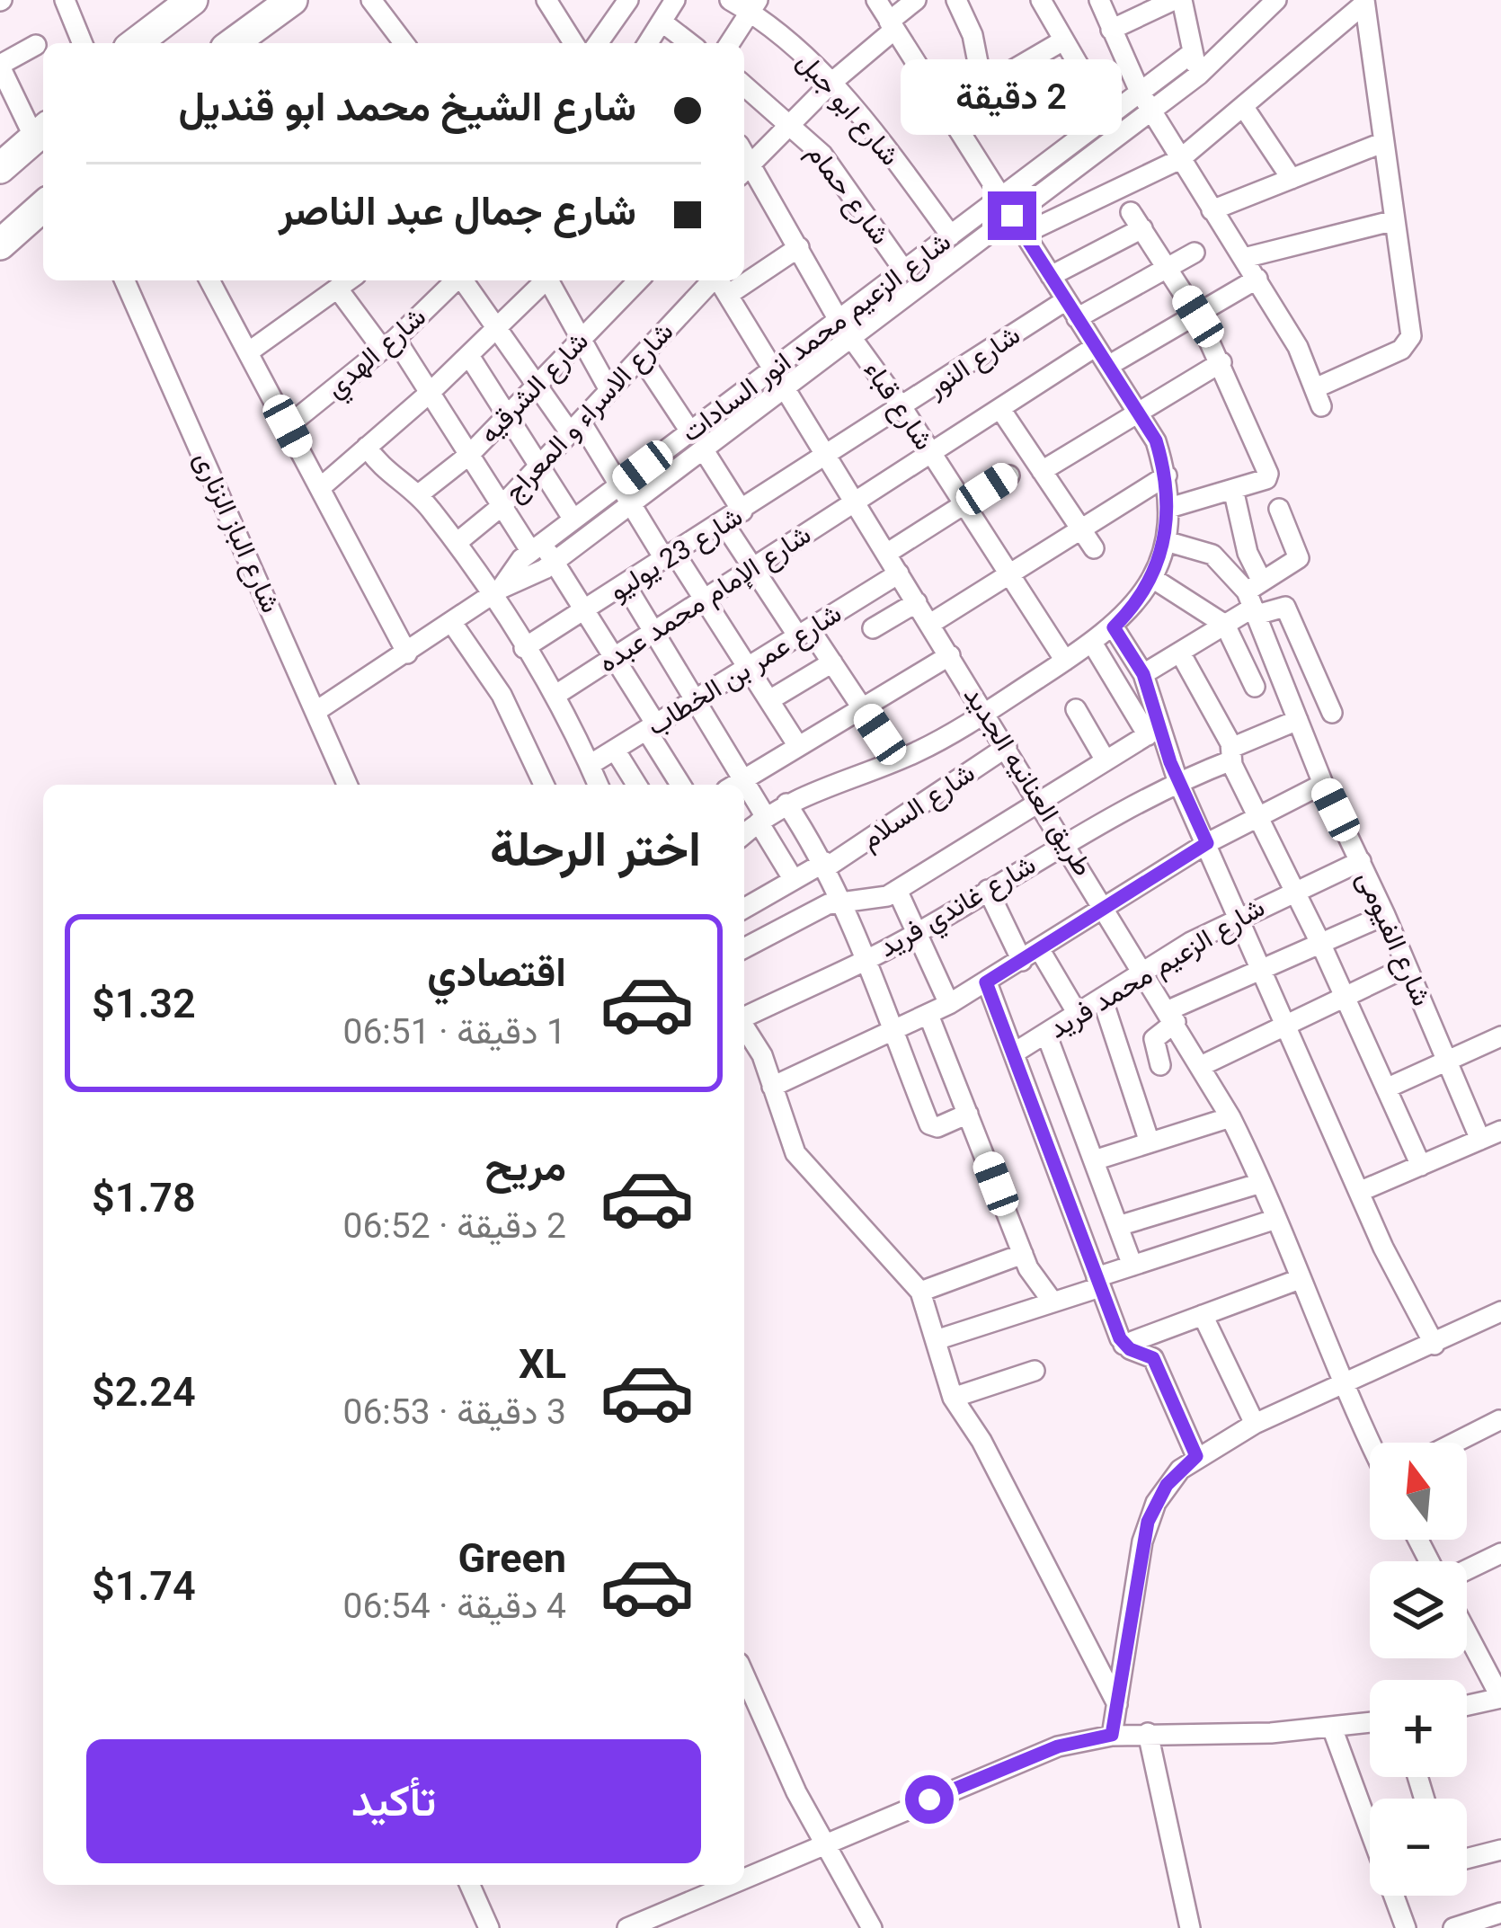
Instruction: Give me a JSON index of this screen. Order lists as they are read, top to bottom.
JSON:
{
  "streets": {
    "street": [
      "شارع ابو جبل",
      "شارع حمام",
      "شارع الزعيم محمد انور السادات",
      "شارع الهدي",
      "شارع النور",
      "شارع الشرقيه",
      "شارع قباء",
      "شارع الاسراء و المعراج",
      "شارع الباز الزنارى",
      "شارع 23 يوليو",
      "شارع الإمام محمد عبده",
      "شارع عمر بن الخطاب",
      "طريق العنانيه الجديد",
      "شارع السلام",
      "شارع غاندي فريد",
      "شارع الفيومى",
      "شارع الزعيم محمد فريد"
    ]
  },
  "crossings": [
    ["شارع ابو جبل", "شارع الزعيم محمد انور السادات"],
    ["شارع حمام", "شارع الزعيم محمد انور السادات"],
    ["شارع الزعيم محمد انور السادات", "شارع قباء"],
    ["شارع الزعيم محمد انور السادات", "شارع الباز الزنارى"],
    ["شارع الزعيم محمد انور السادات", "طريق العنانيه الجديد"],
    ["شارع النور", "شارع قباء"],
    ["شارع النور", "شارع 23 يوليو"],
    ["شارع النور", "طريق العنانيه الجديد"],
    ["شارع قباء", "شارع الإمام محمد عبده"],
    ["شارع 23 يوليو", "طريق العنانيه الجديد"],
    ["شارع الإمام محمد عبده", "طريق العنانيه الجديد"],
    ["شارع عمر بن الخطاب", "طريق العنانيه الجديد"],
    ["طريق العنانيه الجديد", "شارع السلام"],
    ["طريق العنانيه الجديد", "شارع غاندي فريد"],
    ["طريق العنانيه الجديد", "شارع الزعيم محمد فريد"],
    ["شارع غاندي فريد", "شارع الفيومى"],
    ["شارع الفيومى", "شارع الزعيم محمد فريد"]
  ],
  "north": "top",
  "page": {
    "banner": ["شارع الشيخ محمد ابو قنديل", "شارع جمال عبد الناصر"],
    "bubble": "2 دقيقة",
    "heading": "اختر الرحلة",
    "list": [
      {
        "name": "اقتصادي",
        "note": "1 دقيقة · 06:51",
        "value": "$1.32"
      },
      {
        "name": "مريح",
        "note": "2 دقيقة · 06:52",
        "value": "$1.78"
      },
      {
        "name": "XL",
        "note": "3 دقيقة · 06:53",
        "value": "$2.24"
      },
      {
        "name": "Green",
        "note": "4 دقيقة · 06:54",
        "value": "$1.74"
      }
    ],
    "map_buttons": ["+", "−"],
    "buttons": "تأكيد"
  }
}
